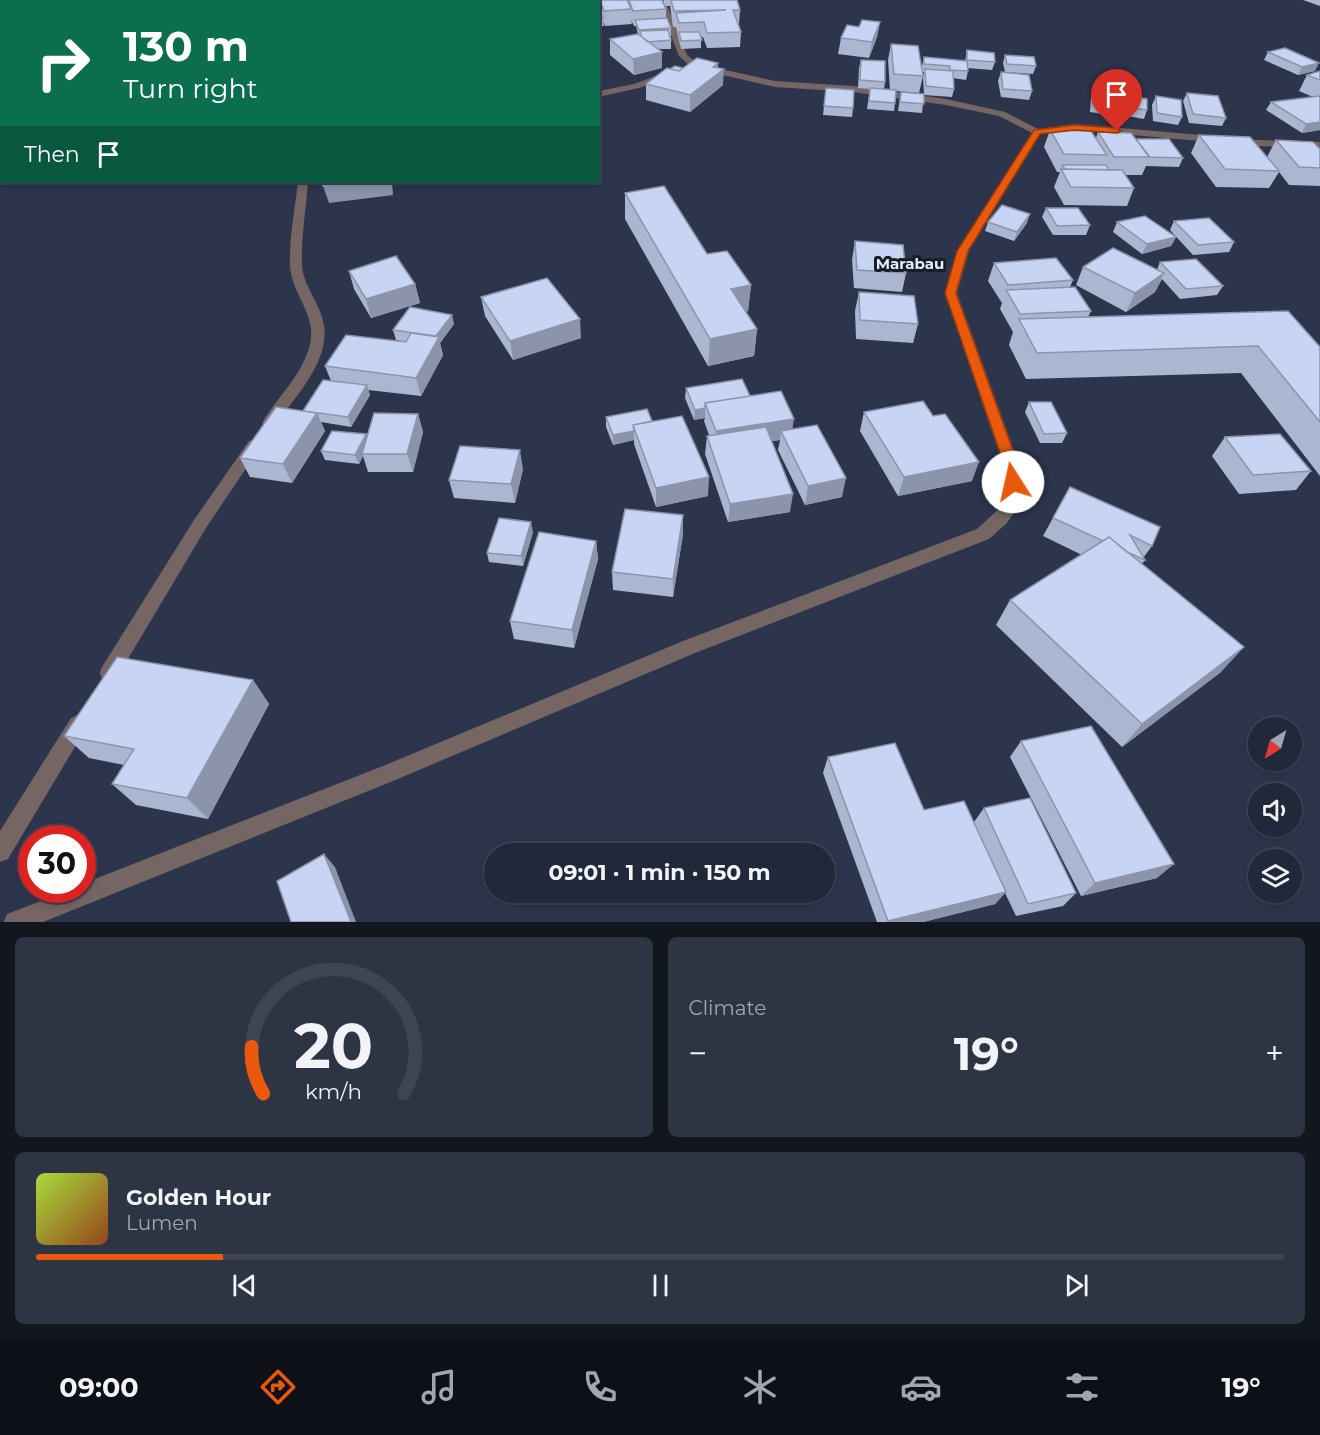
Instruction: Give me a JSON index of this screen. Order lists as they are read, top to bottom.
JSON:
{
  "districts": ["Marabau"],
  "north": "bottom left",
  "page": {
    "turn": ["130 m", "Turn right"],
    "then": "Then",
    "limit": "30",
    "trip": "09:01 · 1 min · 150 m",
    "tile": "Climate",
    "heat": ["−", "19°", "+"],
    "song": ["Golden Hour", "Lumen"],
    "tabs": ["09:00", "19°"],
    "gauge": ["20", "km/h"]
  }
}
